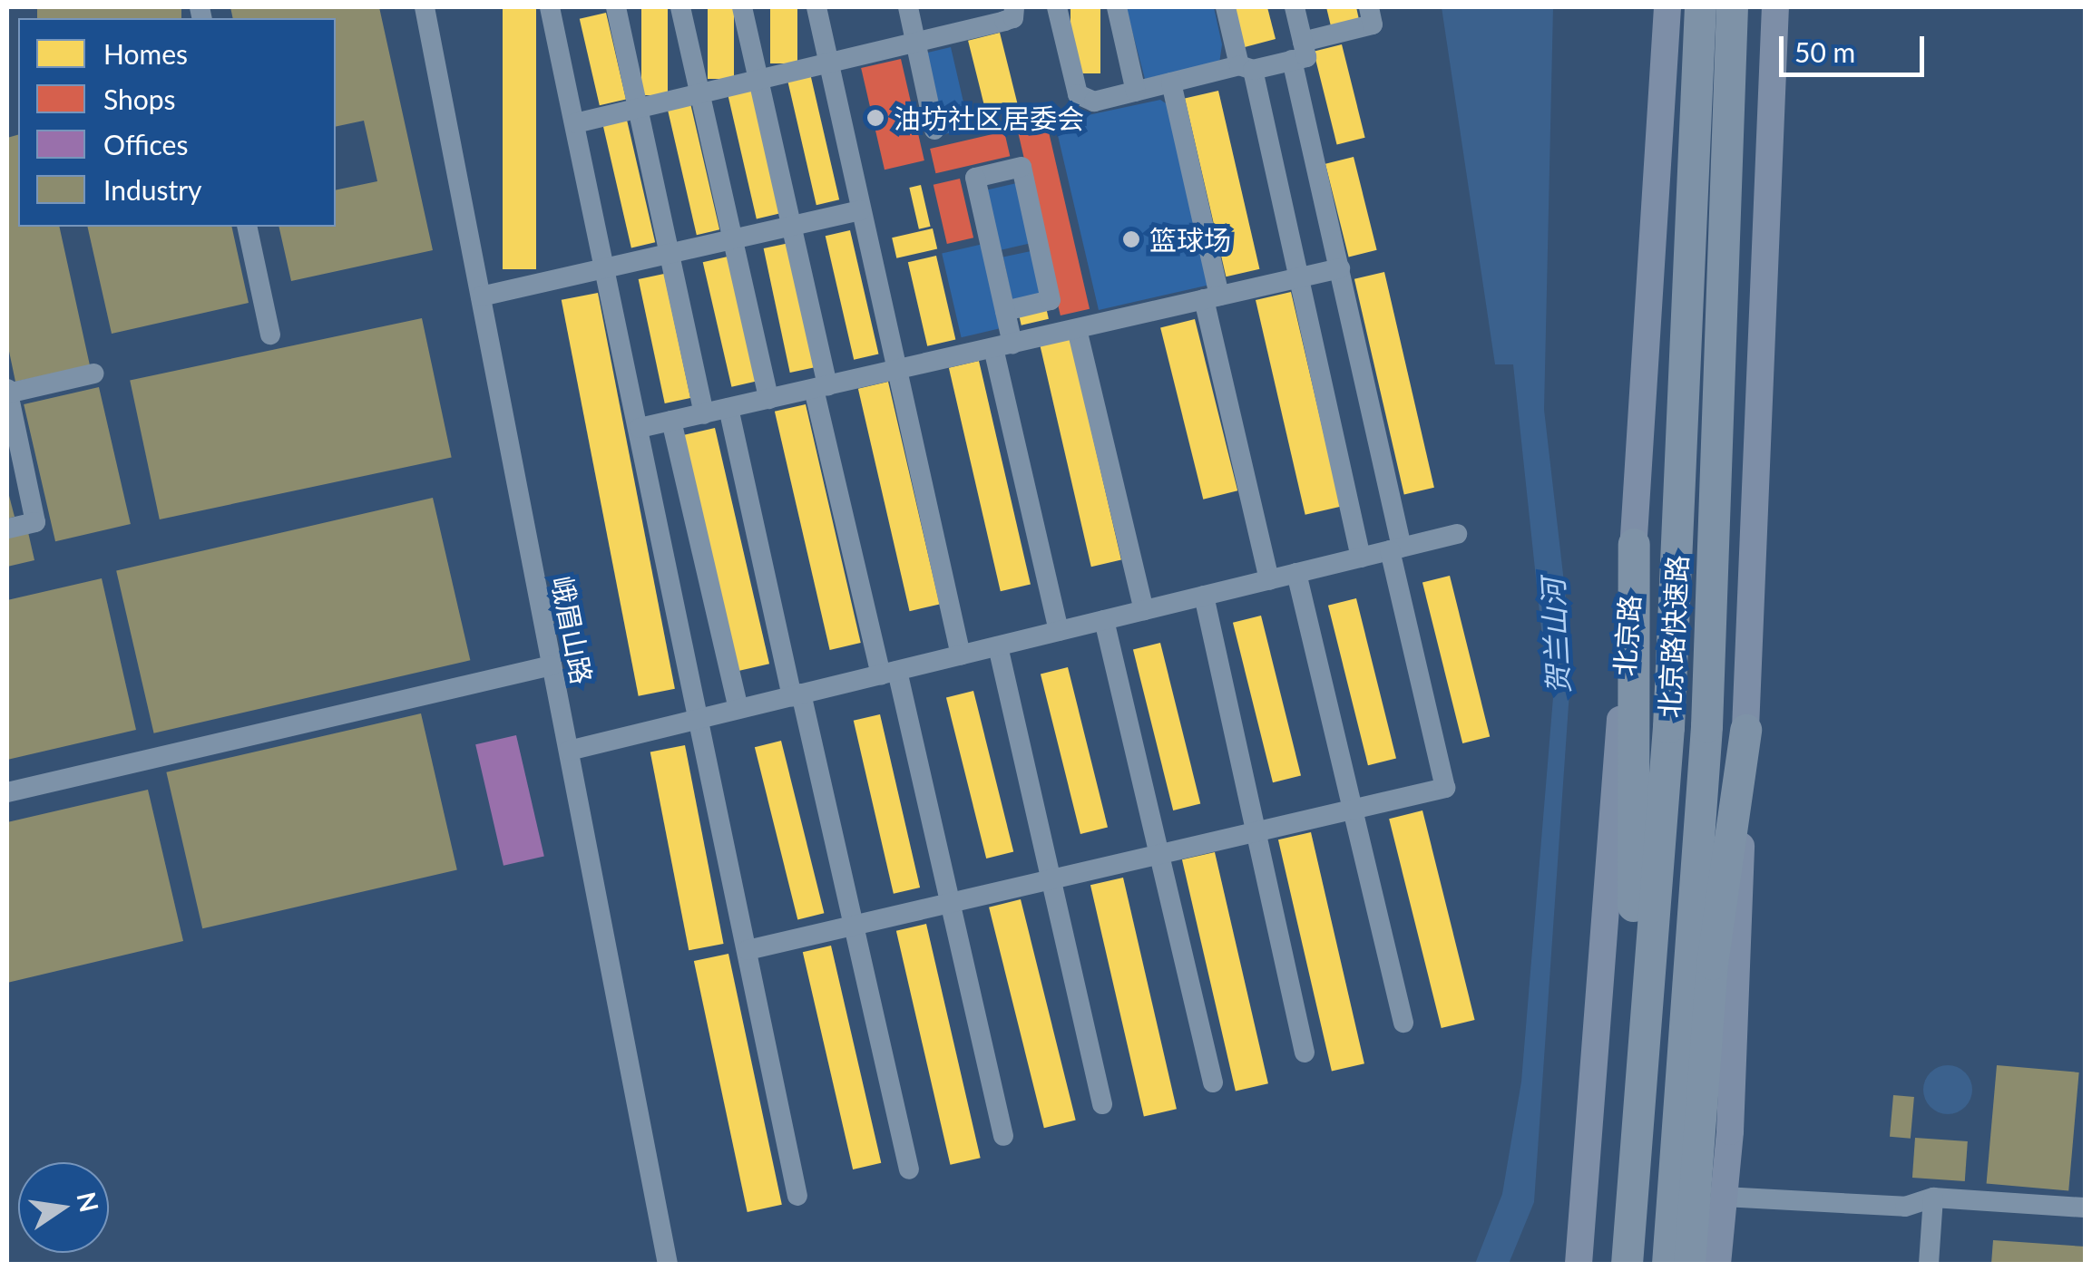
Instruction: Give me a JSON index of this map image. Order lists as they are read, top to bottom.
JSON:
{
  "streets": {
    "highway": ["北京路快速路"],
    "main road": ["北京路"],
    "street": ["峨眉山路"]
  },
  "water": ["贺兰山河"],
  "places": ["油坊社区居委会", "篮球场"],
  "legend": [
    "Homes",
    "Shops",
    "Offices",
    "Industry"
  ],
  "scale_bar": "50 m",
  "north": "right"
}
